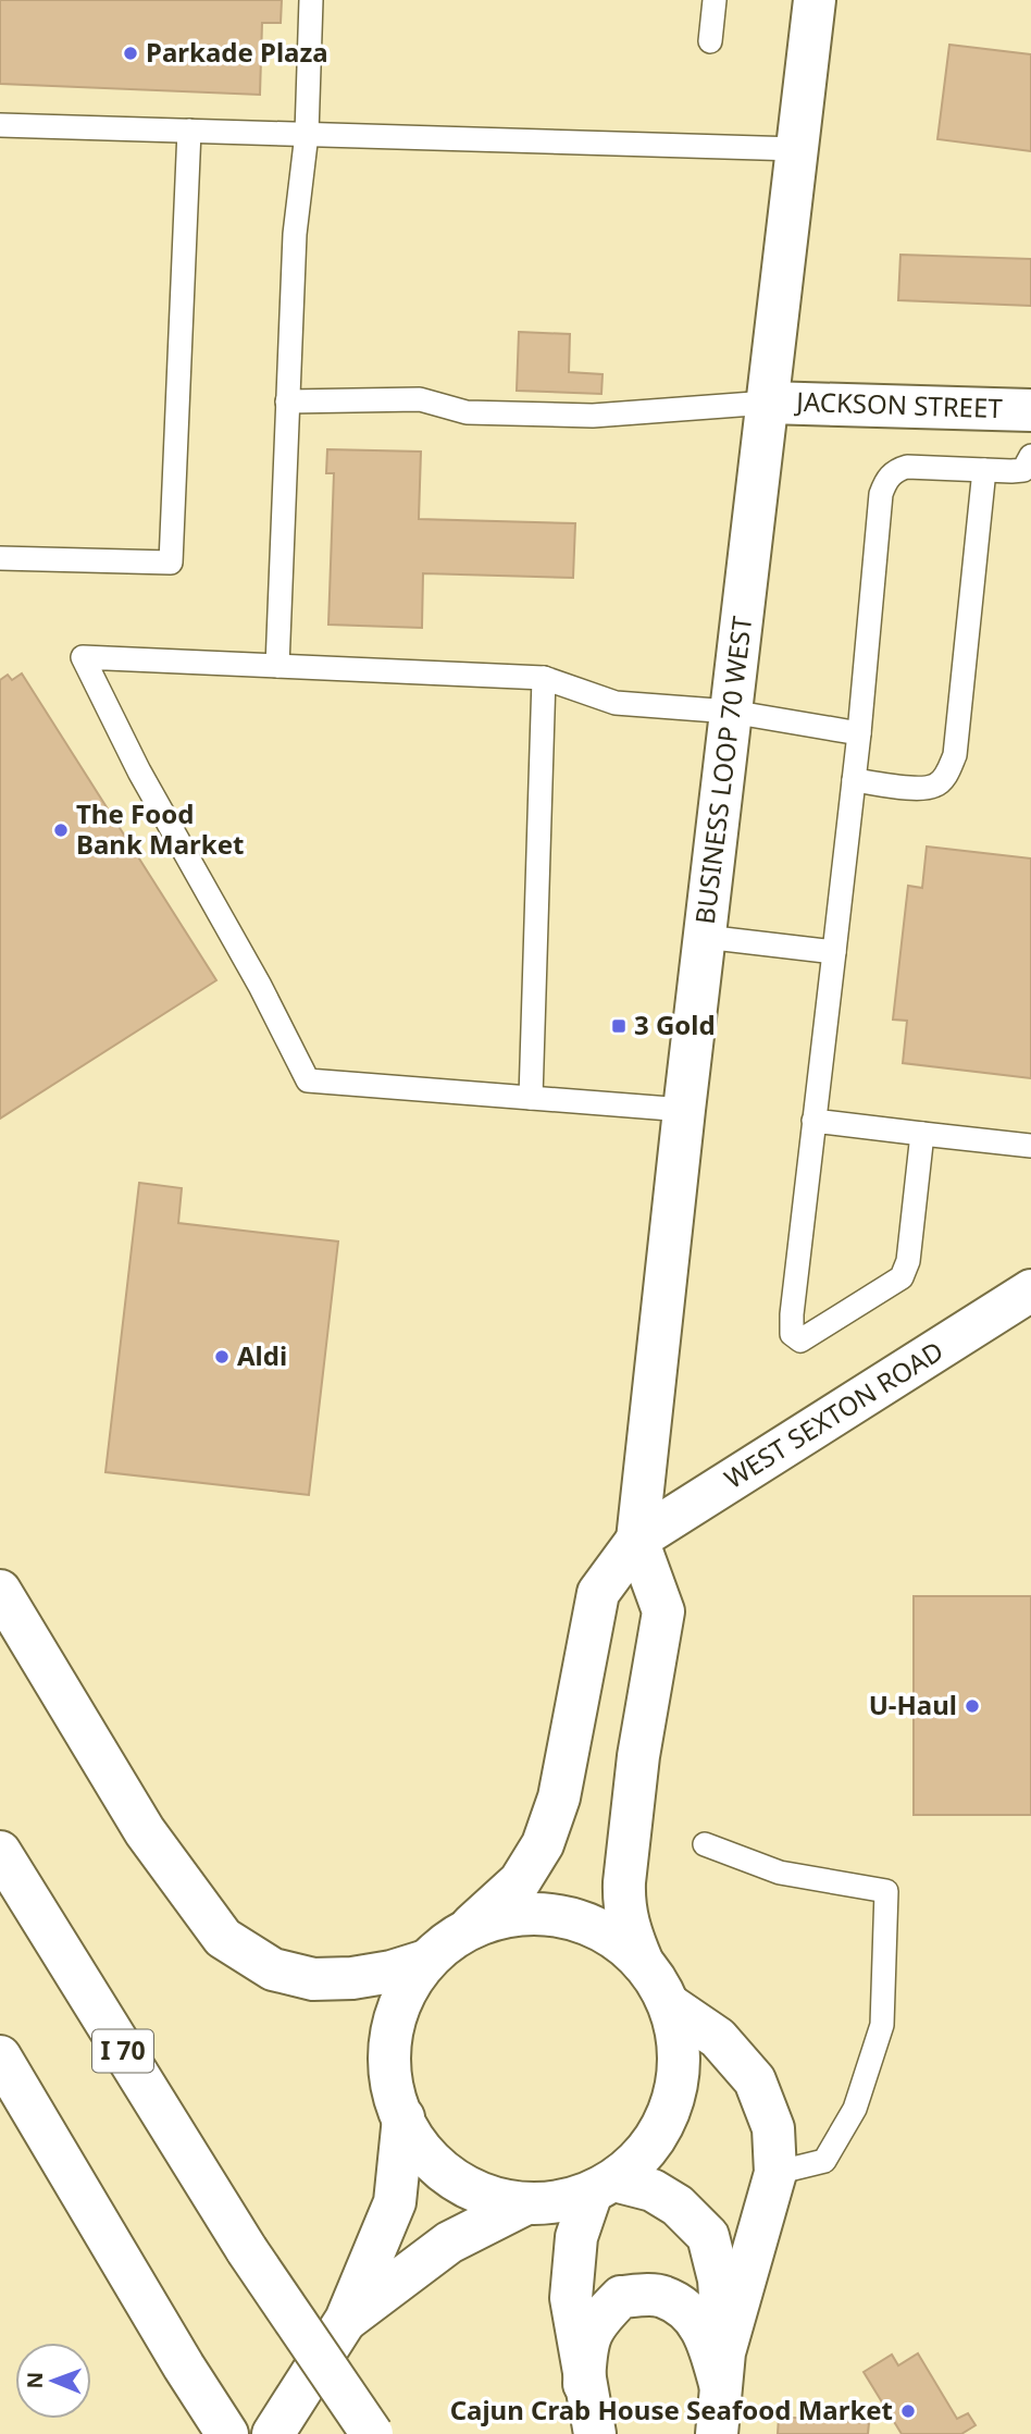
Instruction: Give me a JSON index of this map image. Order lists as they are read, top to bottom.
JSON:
{
  "streets": {
    "main road": [
      "JACKSON STREET",
      "BUSINESS LOOP 70 WEST",
      "WEST SEXTON ROAD",
      "I 70"
    ]
  },
  "crossings": [
    ["JACKSON STREET", "BUSINESS LOOP 70 WEST"],
    ["BUSINESS LOOP 70 WEST", "WEST SEXTON ROAD"]
  ],
  "places": {
    "other": [
      "Parkade Plaza",
      "The Food Bank Market",
      "Aldi",
      "U-Haul",
      "Cajun Crab House Seafood Market"
    ],
    "transit": ["3 Gold"]
  },
  "north": "left"
}
